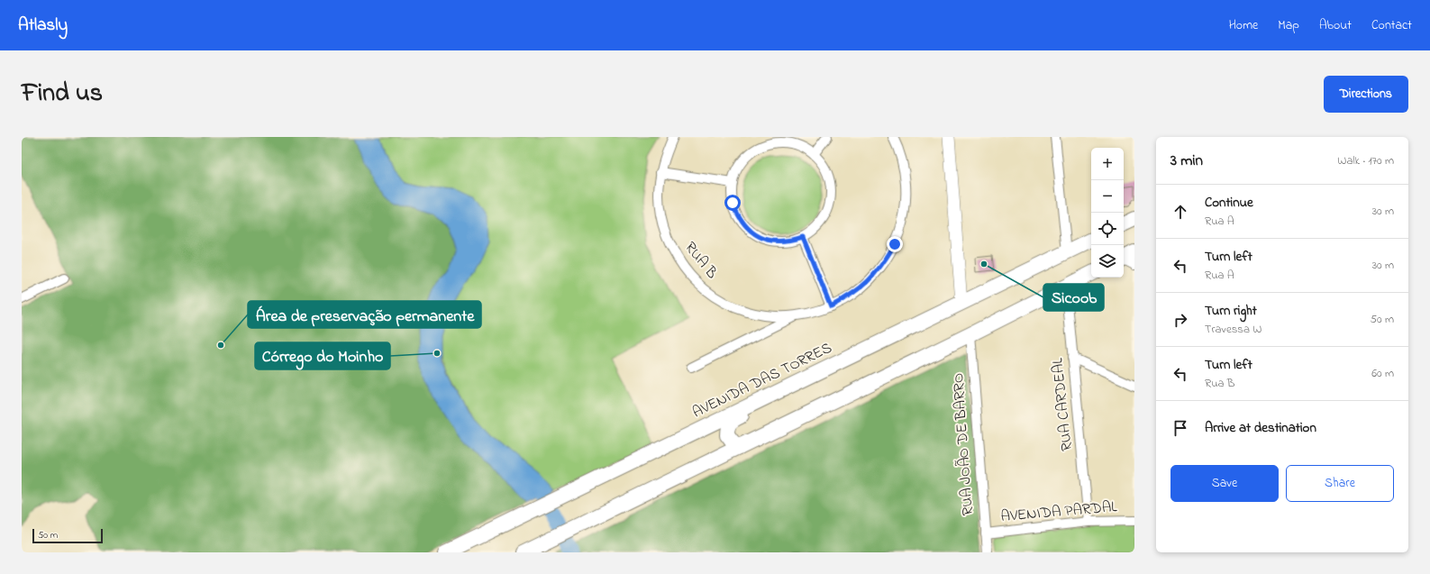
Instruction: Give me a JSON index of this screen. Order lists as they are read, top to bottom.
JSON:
{
  "streets": {
    "main road": ["AVENIDA DAS TORRES"],
    "street": [
      "RUA B",
      "RUA CARDEAL",
      "RUA JOÃO DE BARRO",
      "AVENIDA PARDAL"
    ]
  },
  "crossings": [
    ["RUA CARDEAL", "AVENIDA PARDAL"],
    ["RUA JOÃO DE BARRO", "AVENIDA PARDAL"]
  ],
  "places": ["Sicoob", "Área de preservação permanente", "Córrego do Moinho"],
  "scale_bar": "50 m",
  "page": {
    "header": "Atlasly",
    "nav": [
      "Home",
      "Map",
      "About",
      "Contact"
    ],
    "title": "Find us",
    "buttons": [
      "Directions",
      ["Save", "Share"]
    ],
    "heading": ["3 min", "Walk · 170 m"],
    "map_buttons": ["+", "−"],
    "list": [
      ["Continue", "Rua A", "30 m"],
      ["Turn left", "Rua A", "30 m"],
      ["Turn right", "Travessa W", "50 m"],
      ["Turn left", "Rua B", "60 m"],
      "Arrive at destination"
    ],
    "scale": "50 m"
  }
}
